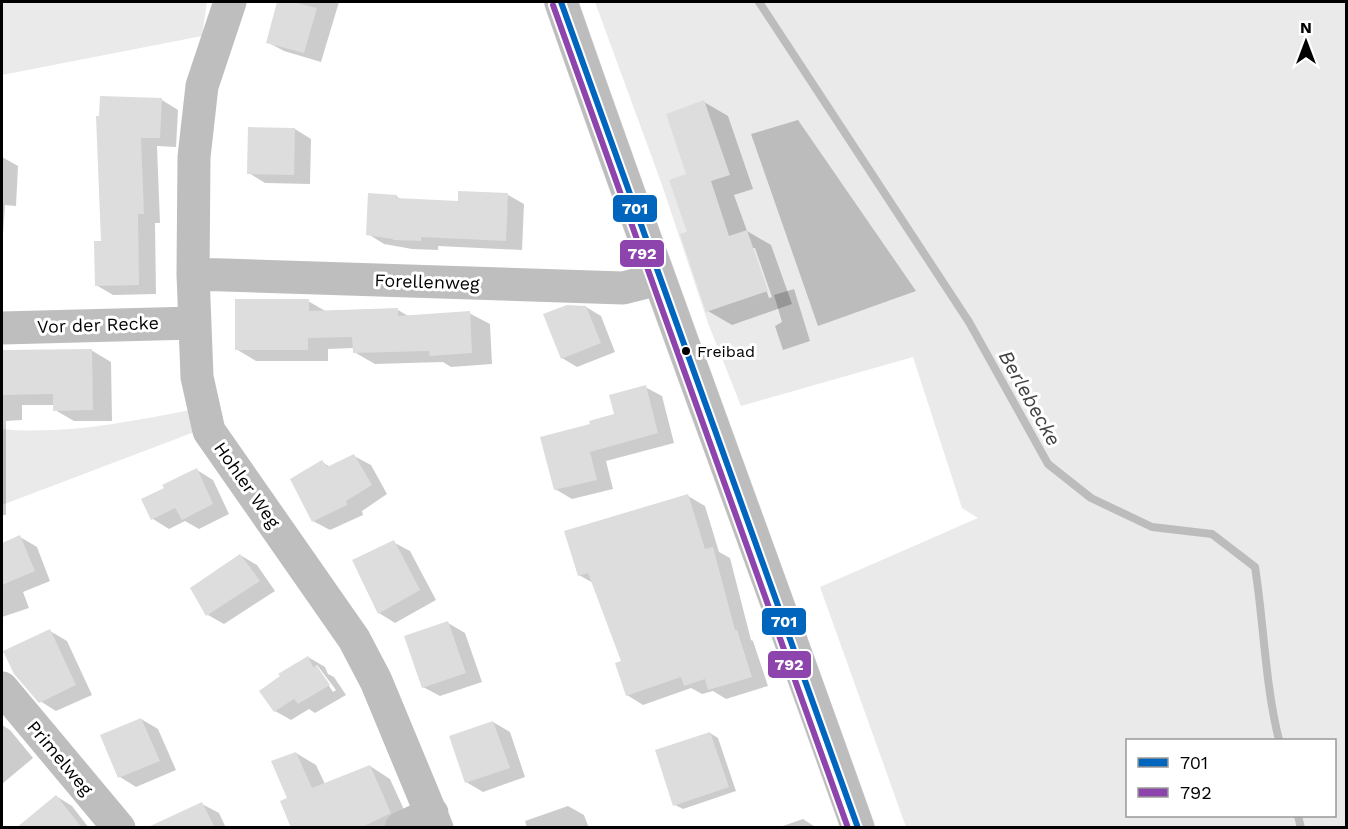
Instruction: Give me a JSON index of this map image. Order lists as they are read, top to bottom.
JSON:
{
  "streets": {
    "street": [
      "Forellenweg",
      "Vor der Recke",
      "Hohler Weg",
      "Primelweg"
    ]
  },
  "crossings": [
    ["Forellenweg", "Hohler Weg"],
    ["Vor der Recke", "Hohler Weg"]
  ],
  "water": ["Berlebecke"],
  "places": ["Freibad"],
  "lines": ["transit line 701", "transit line 792"],
  "legend": ["701", "792"],
  "north": "top"
}
